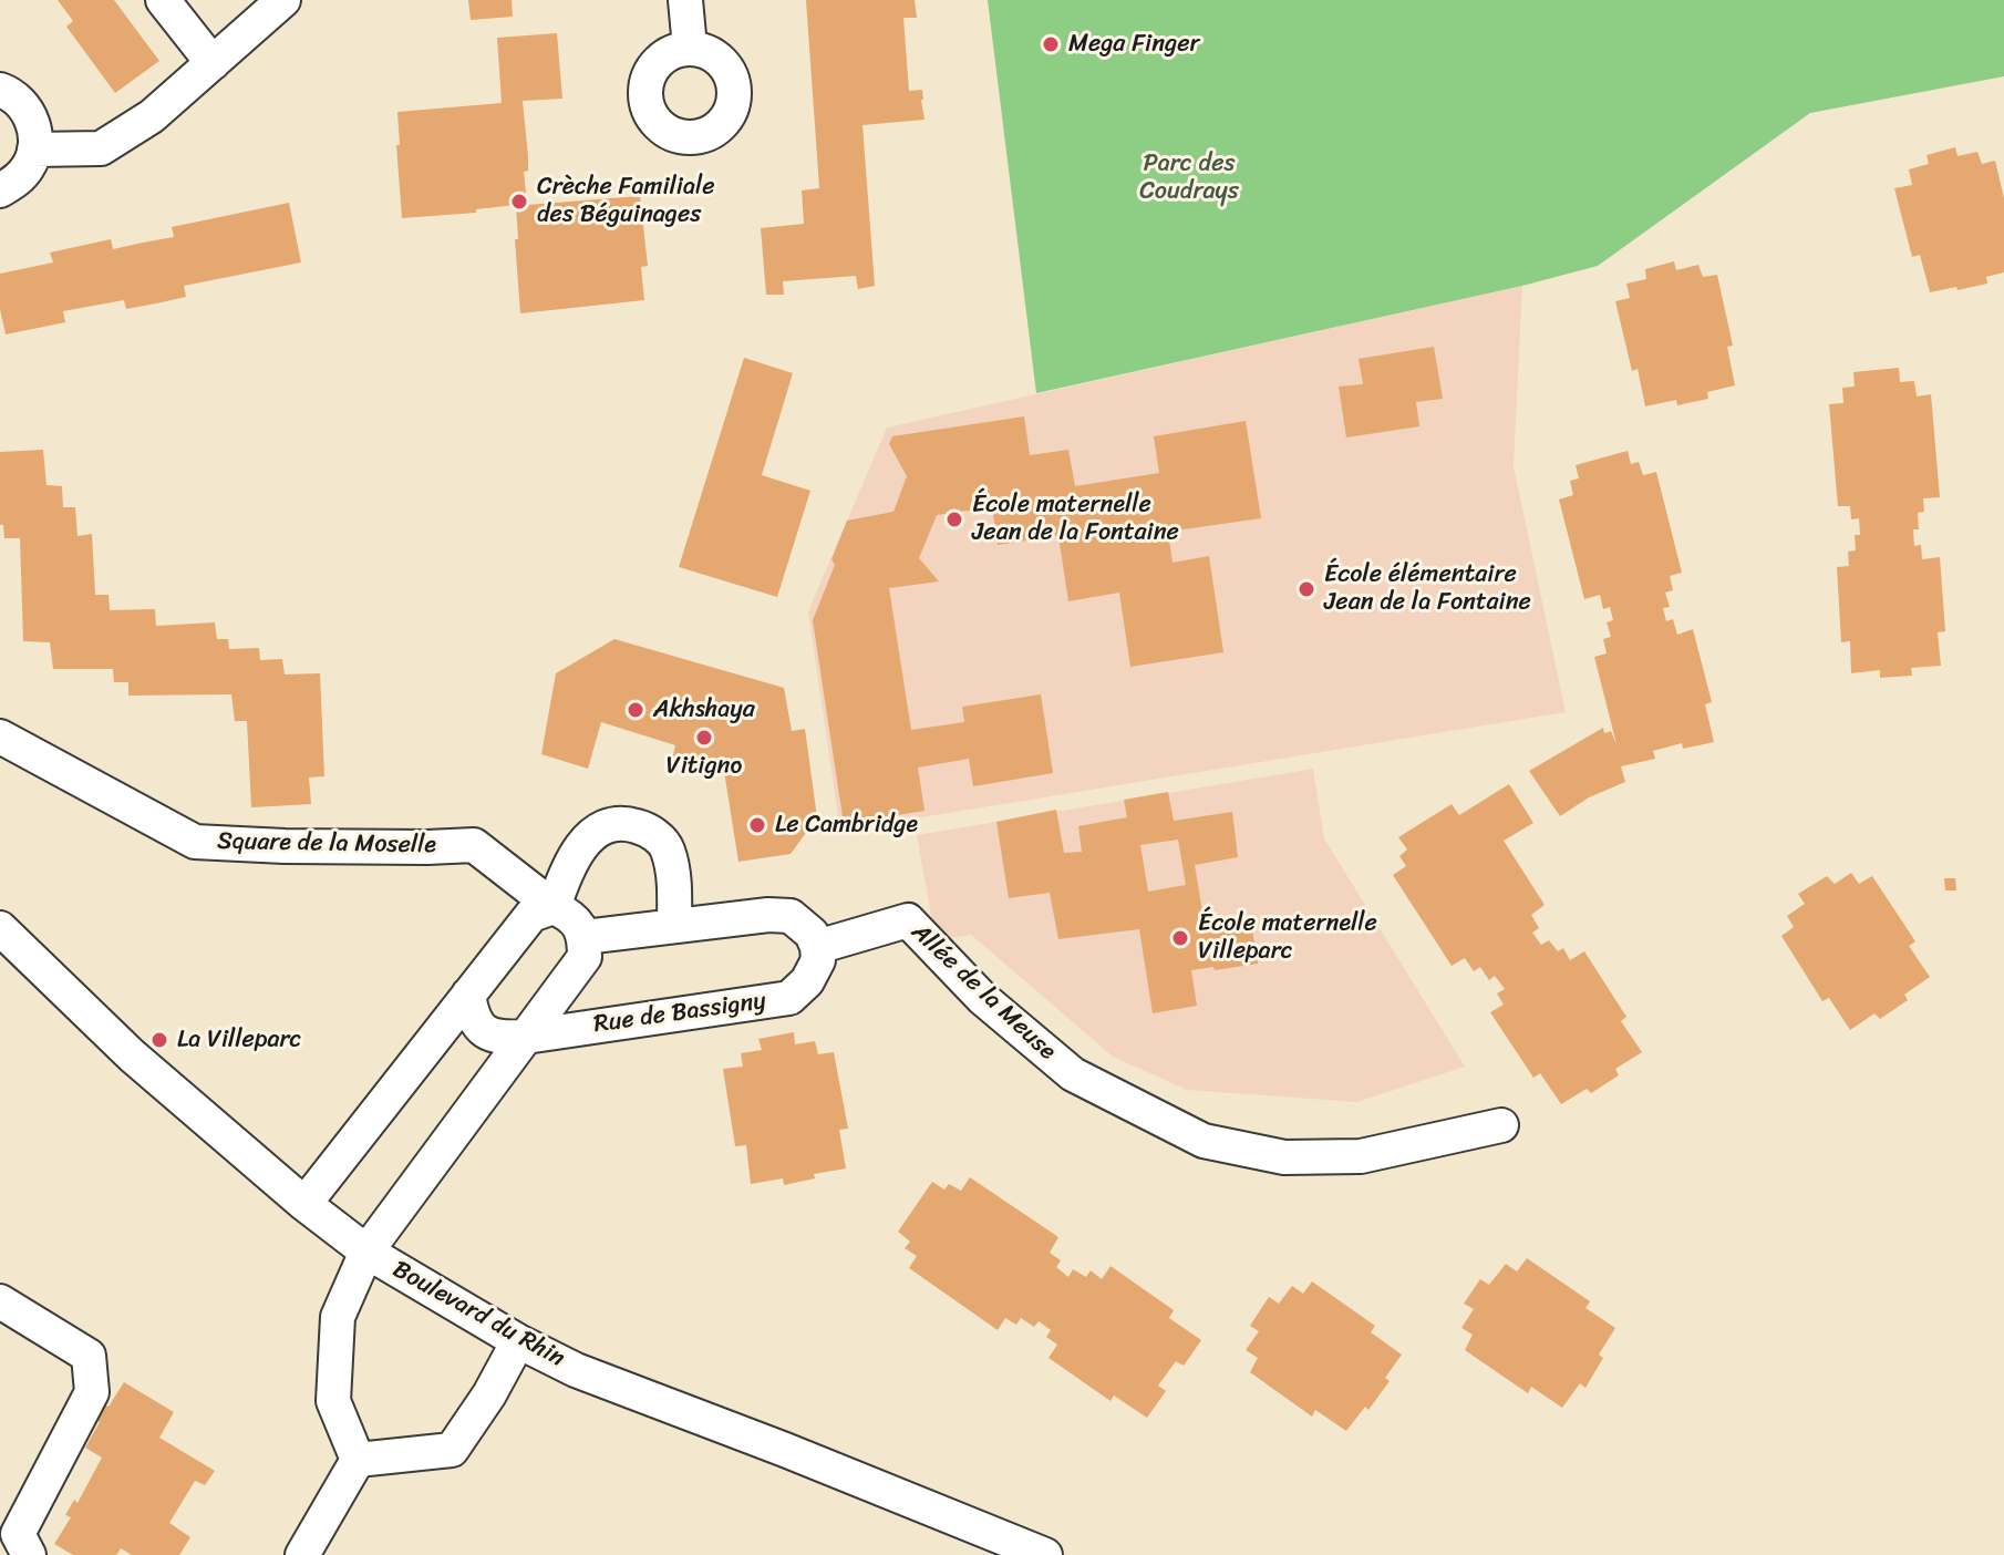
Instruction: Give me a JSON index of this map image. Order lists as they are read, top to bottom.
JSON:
{
  "streets": {
    "street": [
      "Square de la Moselle",
      "Allée de la Meuse",
      "Rue de Bassigny",
      "Boulevard du Rhin"
    ]
  },
  "crossings": [
    ["Allée de la Meuse", "Rue de Bassigny"]
  ],
  "parks": ["Parc des Coudrays"],
  "places": [
    "Mega Finger",
    "Crèche Familiale des Béguinages",
    "École maternelle Jean de la Fontaine",
    "École élémentaire Jean de la Fontaine",
    "Akhshaya",
    "Vitigno",
    "Le Cambridge",
    "École maternelle Villeparc",
    "La Villeparc"
  ]
}
